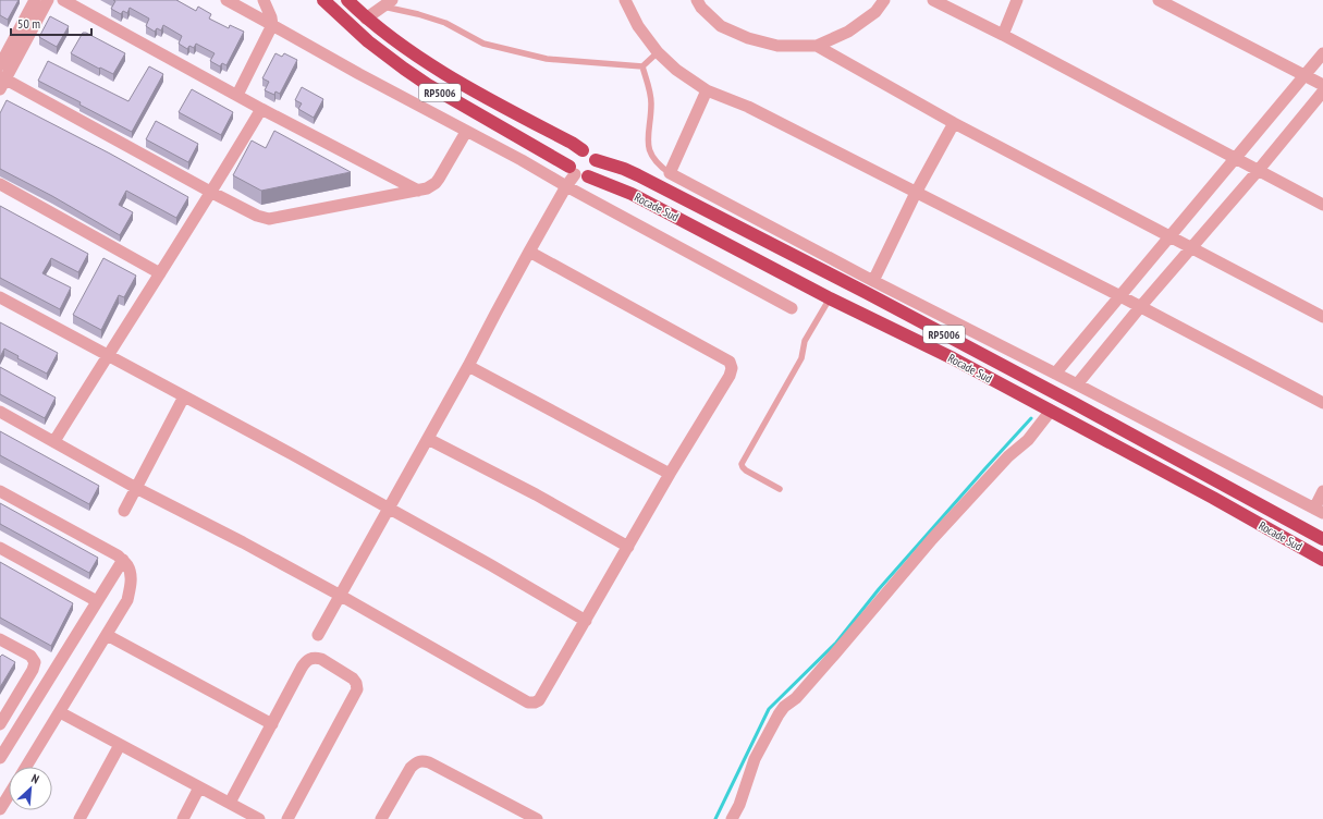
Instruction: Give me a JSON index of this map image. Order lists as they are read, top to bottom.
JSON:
{
  "streets": {
    "highway": ["RP5006", "Rocade Sud"]
  },
  "scale_bar": "50 m",
  "north": "top right"
}
